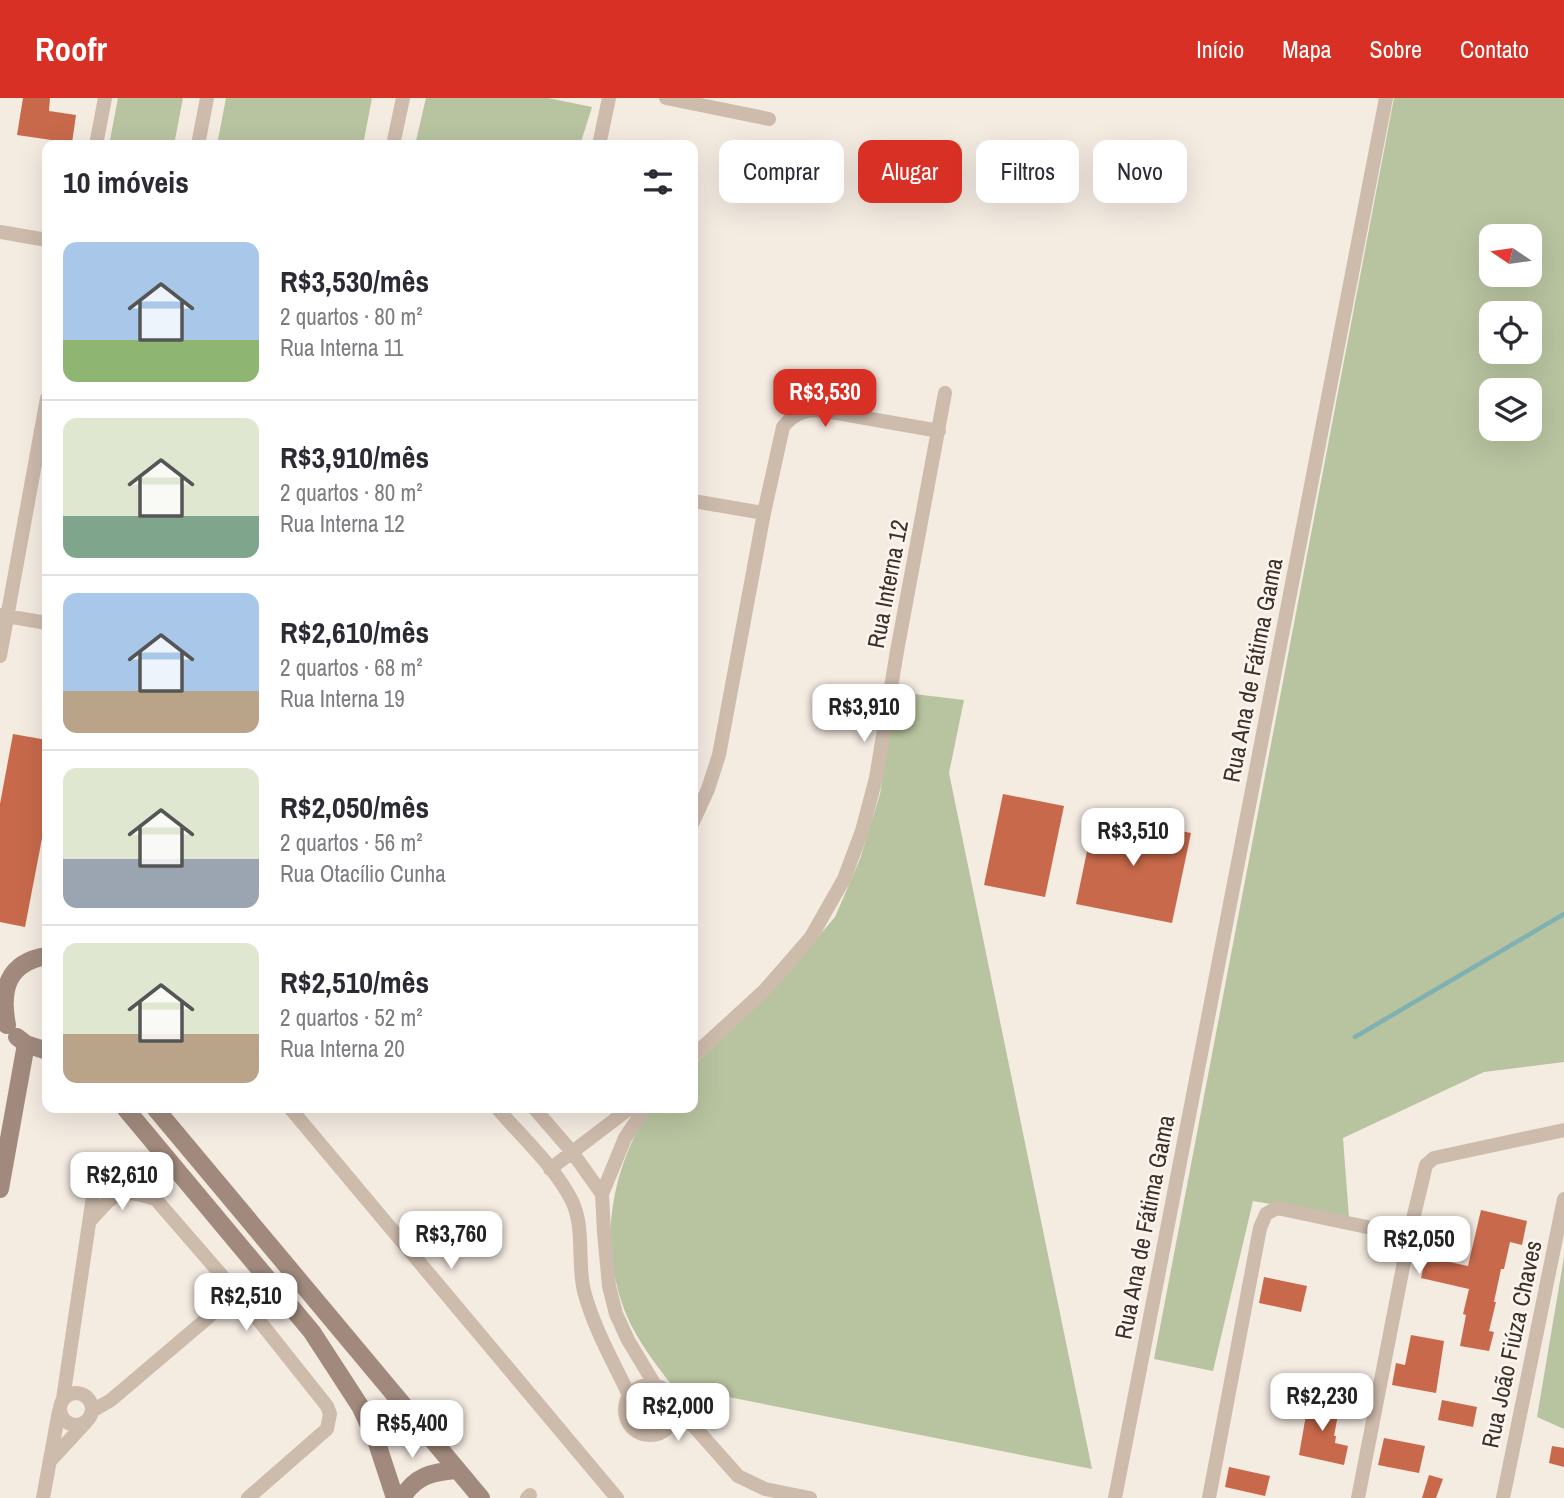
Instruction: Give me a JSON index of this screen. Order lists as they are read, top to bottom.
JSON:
{
  "streets": {
    "street": ["Rua Interna 12", "Rua Ana de Fátima Gama", "Rua João Fiúza Chaves"]
  },
  "north": "left",
  "page": {
    "header": "Roofr",
    "nav": [
      "Início",
      "Mapa",
      "Sobre",
      "Contato"
    ],
    "chip": [
      "Comprar",
      "Alugar",
      "Filtros",
      "Novo"
    ],
    "heading": "10 imóveis",
    "list": [
      {
        "name": "R$3,530/mês",
        "note": "2 quartos · 80 m² · Rua Interna 11"
      },
      {
        "name": "R$3,910/mês",
        "note": "2 quartos · 80 m² · Rua Interna 12"
      },
      {
        "name": "R$2,610/mês",
        "note": "2 quartos · 68 m² · Rua Interna 19"
      },
      {
        "name": "R$2,050/mês",
        "note": "2 quartos · 56 m² · Rua Otacílio Cunha"
      },
      {
        "name": "R$2,510/mês",
        "note": "2 quartos · 52 m² · Rua Interna 20"
      }
    ],
    "price": [
      "R$3,530",
      "R$3,910",
      "R$3,510",
      "R$2,610",
      "R$3,760",
      "R$2,050",
      "R$2,510",
      "R$2,230",
      "R$2,000",
      "R$5,400"
    ]
  }
}
